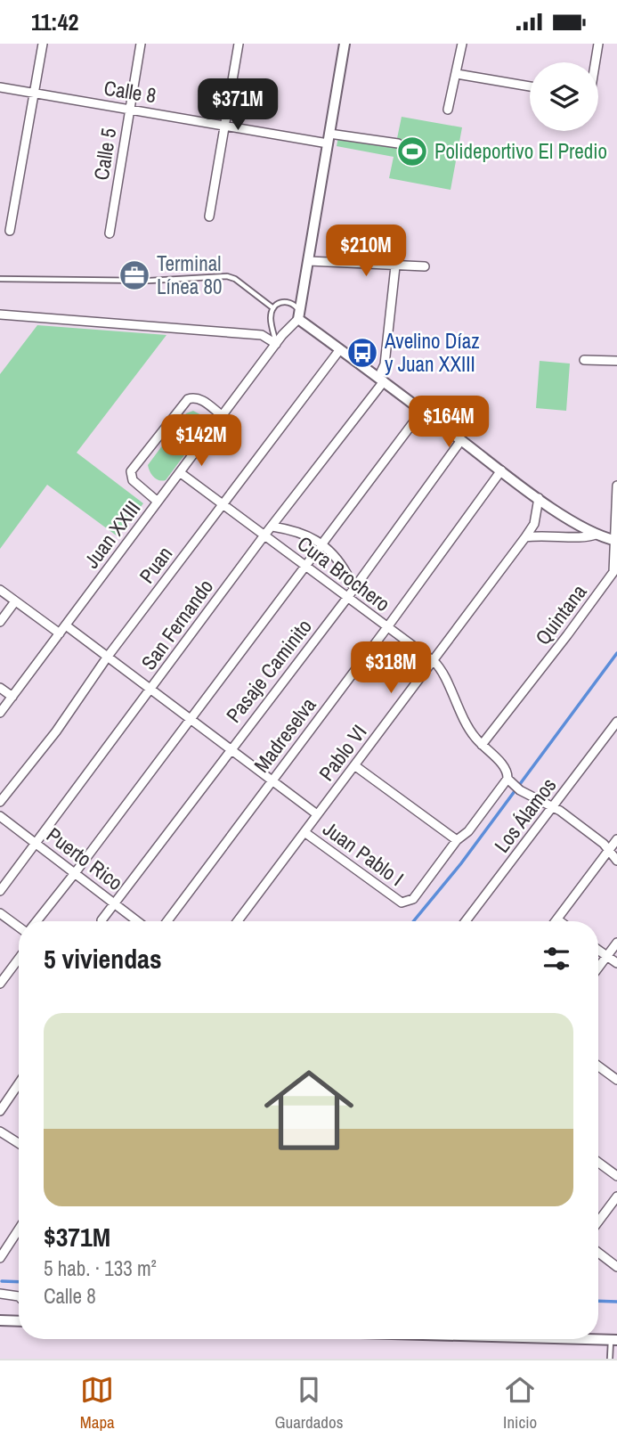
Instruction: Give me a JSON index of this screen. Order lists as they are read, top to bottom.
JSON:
{
  "streets": {
    "street": [
      "Calle 8",
      "Calle 5",
      "Juan XXIII",
      "Puan",
      "Cura Brochero",
      "Quintana",
      "San Fernando",
      "Pasaje Caminito",
      "Madreselva",
      "Pablo VI",
      "Los Álamos",
      "Juan Pablo I",
      "Puerto Rico"
    ]
  },
  "crossings": [
    ["Calle 8", "Calle 5"],
    ["Juan XXIII", "Cura Brochero"],
    ["Juan XXIII", "Juan Pablo I"],
    ["Puan", "Cura Brochero"],
    ["Puan", "Juan Pablo I"],
    ["Cura Brochero", "Quintana"],
    ["Cura Brochero", "San Fernando"],
    ["Cura Brochero", "Pasaje Caminito"],
    ["Cura Brochero", "Madreselva"],
    ["Cura Brochero", "Pablo VI"],
    ["San Fernando", "Juan Pablo I"],
    ["San Fernando", "Puerto Rico"],
    ["Pasaje Caminito", "Juan Pablo I"],
    ["Pasaje Caminito", "Puerto Rico"],
    ["Madreselva", "Juan Pablo I"],
    ["Pablo VI", "Juan Pablo I"]
  ],
  "places": {
    "sports": ["Polideportivo El Predio"],
    "office": ["Terminal Línea 80"],
    "bus stop": ["Avelino Díaz y Juan XXIII"]
  },
  "page": {
    "status": "11:42",
    "price": [
      "$371M",
      "$210M",
      "$164M",
      "$142M",
      "$318M"
    ],
    "heading": "5 viviendas",
    "list": [
      {
        "name": "$371M",
        "note": "5 hab. · 133 m² · Calle 8"
      }
    ],
    "tabs": ["Mapa", "Guardados", "Inicio"]
  }
}
